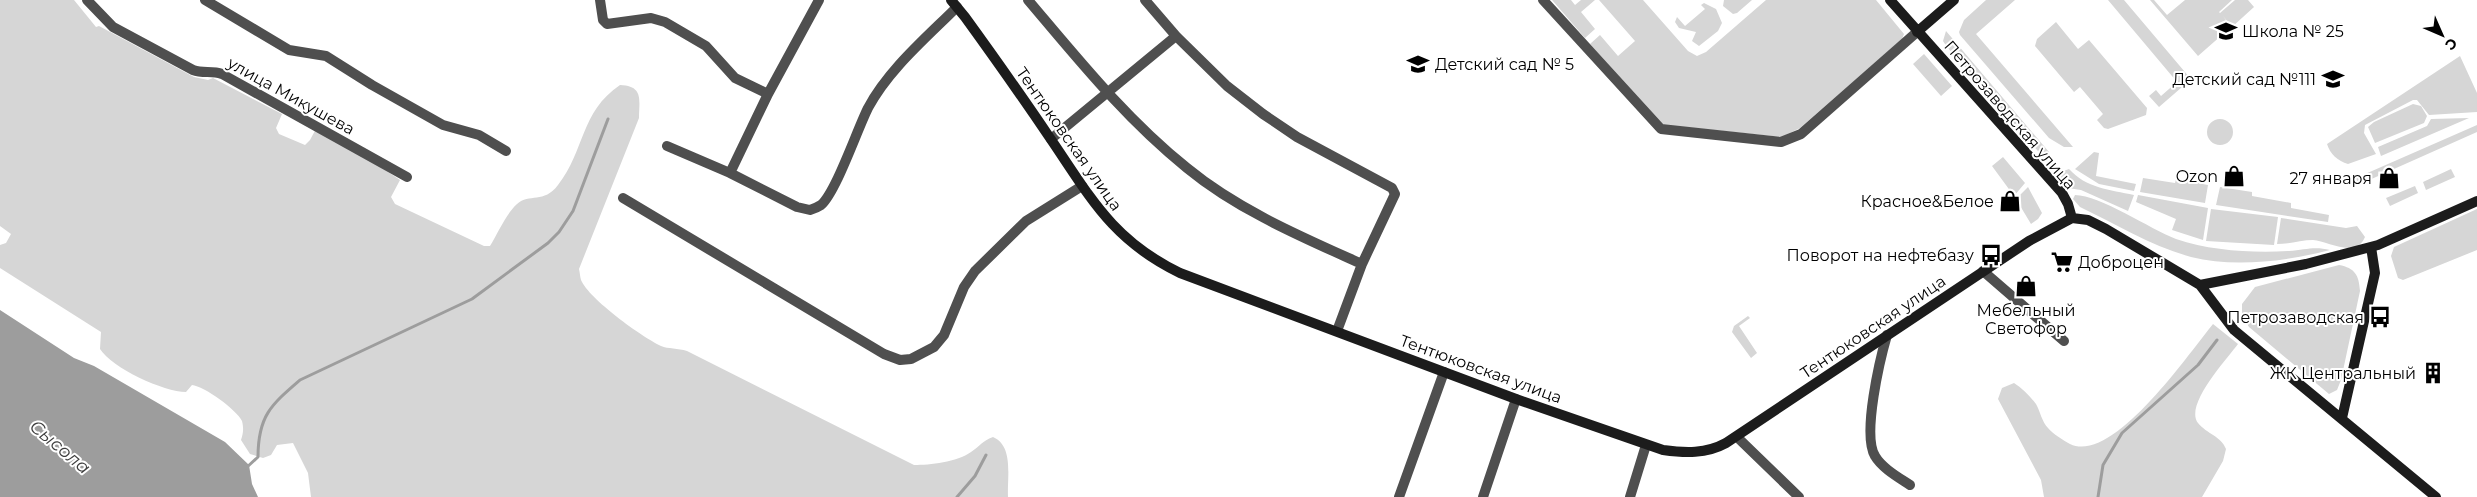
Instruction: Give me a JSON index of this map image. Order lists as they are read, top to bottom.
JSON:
{
  "streets": {
    "street": ["улица Микушева", "Петрозаводская улица", "Тентюковская улица"]
  },
  "crossings": [
    ["Петрозаводская улица", "Тентюковская улица"]
  ],
  "water": ["Сысола"],
  "places": {
    "school or university": ["Школа № 25", "Детский сад № 5", "Детский сад №111"],
    "shop": [
      "Ozon",
      "27 января",
      "Красное&Белое",
      "Мебельный Светофор"
    ],
    "bus stop": ["Поворот на нефтебазу", "Петрозаводская"],
    "supermarket": ["Доброцен"],
    "building": ["ЖК Центральный"]
  },
  "north": "bottom right"
}
